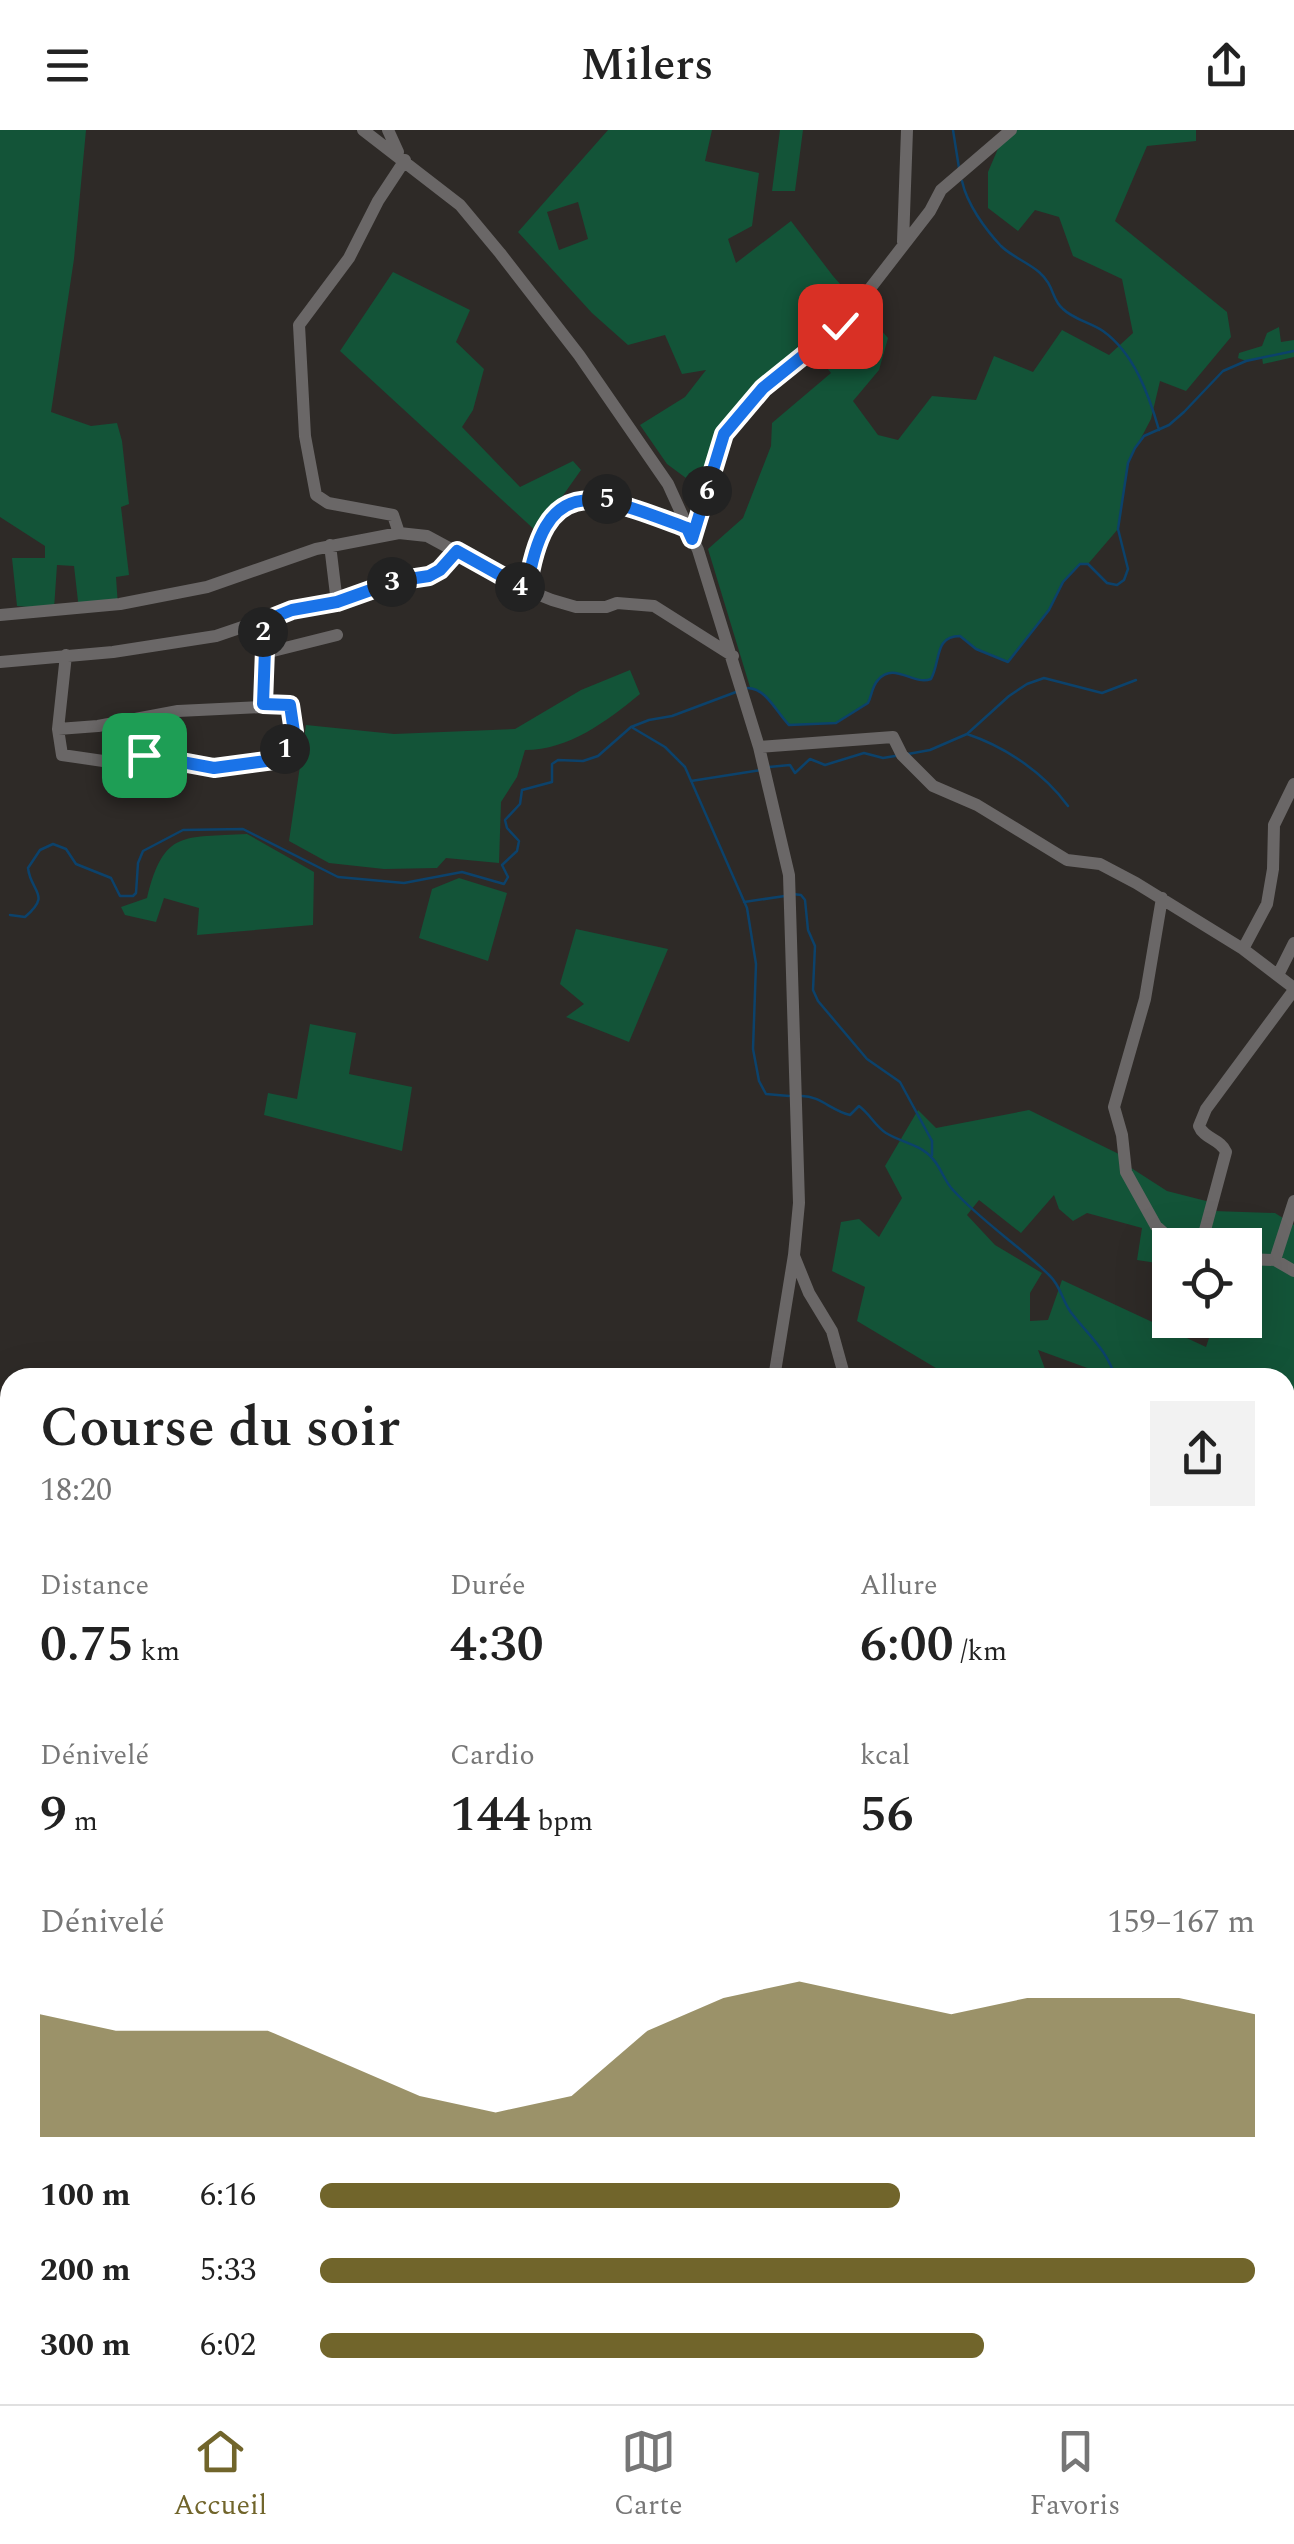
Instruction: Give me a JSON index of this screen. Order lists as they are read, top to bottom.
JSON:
{
  "page": {
    "header": "Milers",
    "pins": [
      "6",
      "5",
      "3",
      "4",
      "2",
      "1"
    ],
    "heading": ["Course du soir", "18:20"],
    "stats": [
      ["Distance", "0.75 km"],
      ["Durée", "4:30"],
      ["Allure", "6:00 /km"],
      ["Dénivelé", "9 m"],
      ["Cardio", "144 bpm"],
      ["kcal", "56"]
    ],
    "chart": ["Dénivelé", "159–167 m"],
    "list": [
      {
        "name": "100 m",
        "note": "6:16"
      },
      {
        "name": "200 m",
        "note": "5:33"
      },
      {
        "name": "300 m",
        "note": "6:02"
      }
    ],
    "tabs": ["Accueil", "Carte", "Favoris"]
  }
}
